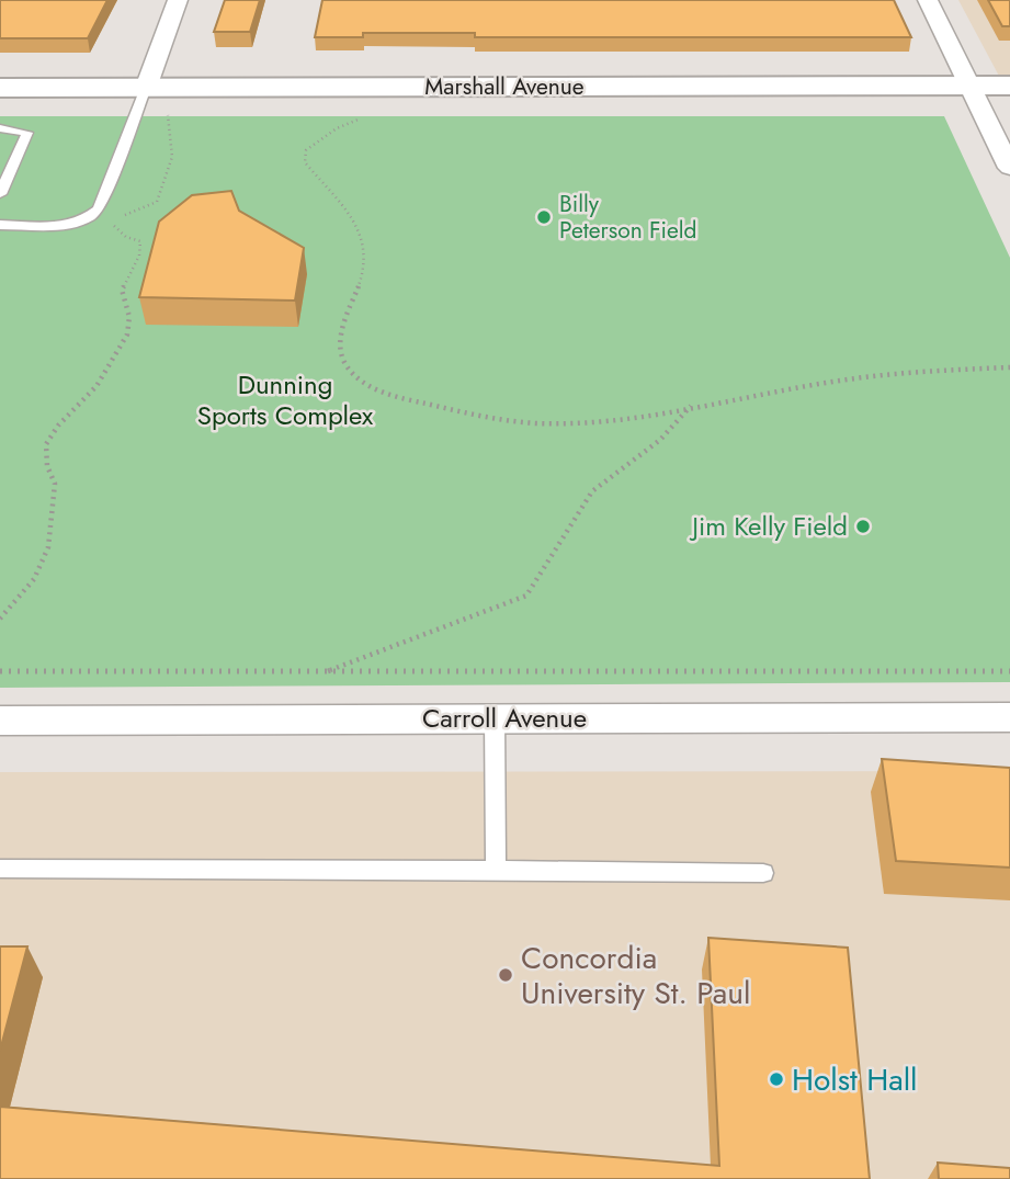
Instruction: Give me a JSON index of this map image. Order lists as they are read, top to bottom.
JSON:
{
  "streets": {
    "street": ["Marshall Avenue", "Carroll Avenue"]
  },
  "parks": ["Dunning Sports Complex"],
  "places": [
    "Billy Peterson Field",
    "Jim Kelly Field",
    "Concordia University St. Paul",
    "Holst Hall"
  ]
}
